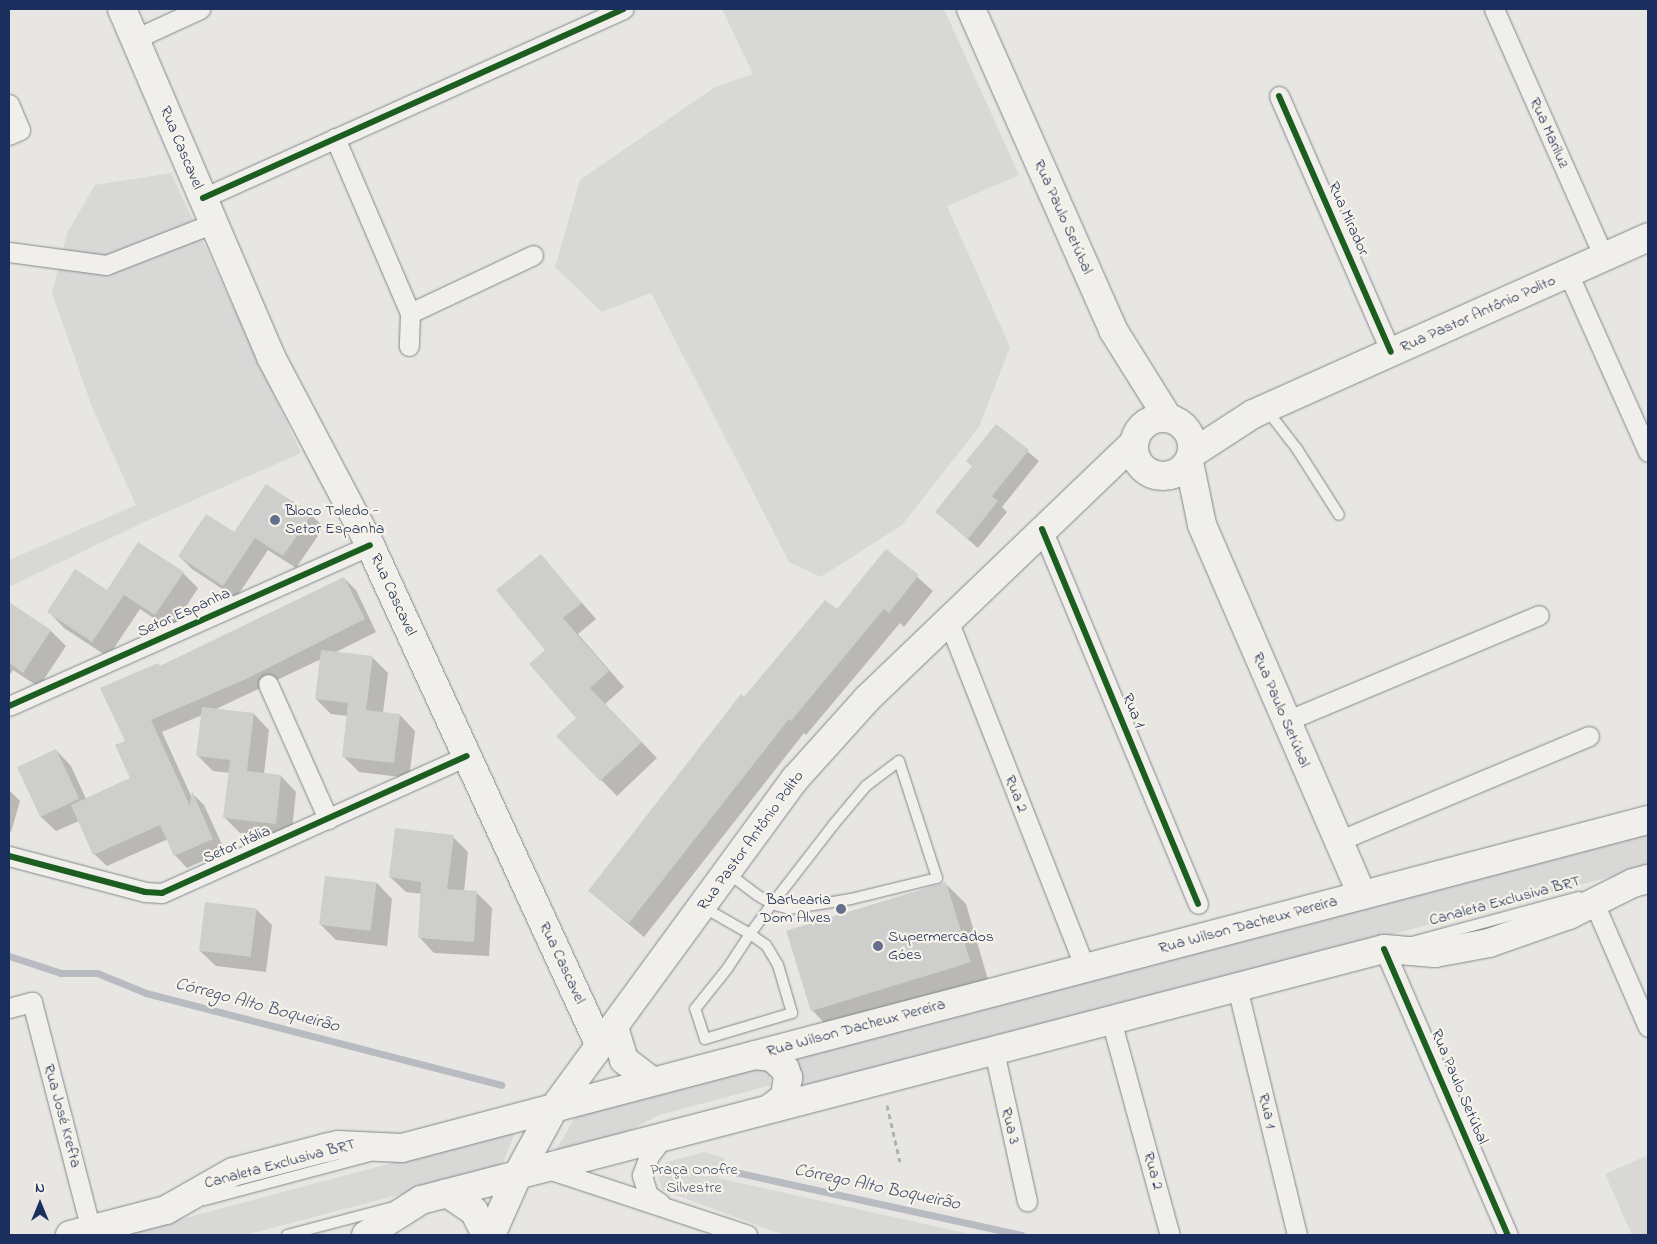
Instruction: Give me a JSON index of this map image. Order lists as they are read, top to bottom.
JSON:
{
  "streets": {
    "main road": [
      "Rua Cascavel",
      "Rua Paulo Setúbal",
      "Rua Pastor Antônio Polito",
      "Rua Wilson Dacheux Pereira"
    ],
    "street": [
      "Rua Mariluz",
      "Rua Mirador",
      "Setor Espanha",
      "Rua 1",
      "Rua 2",
      "Setor Itália",
      "Rua José Krefta",
      "Rua 3"
    ],
    "lane": ["Canaleta Exclusiva BRT"]
  },
  "crossings": [
    ["Rua Mariluz", "Rua Pastor Antônio Polito"],
    ["Rua Cascavel", "Rua Pastor Antônio Polito"],
    ["Rua Cascavel", "Setor Espanha"],
    ["Rua Cascavel", "Setor Itália"],
    ["Rua Cascavel", "Rua Wilson Dacheux Pereira"],
    ["Rua Paulo Setúbal", "Rua Pastor Antônio Polito"],
    ["Rua Paulo Setúbal", "Canaleta Exclusiva BRT"],
    ["Rua Paulo Setúbal", "Rua Wilson Dacheux Pereira"],
    ["Rua Mirador", "Rua Pastor Antônio Polito"],
    ["Rua Pastor Antônio Polito", "Rua 1"],
    ["Rua Pastor Antônio Polito", "Rua 2"],
    ["Rua Pastor Antônio Polito", "Rua Wilson Dacheux Pereira"],
    ["Rua 2", "Rua Wilson Dacheux Pereira"],
    ["Rua Wilson Dacheux Pereira", "Rua José Krefta"]
  ],
  "water": ["Córrego Alto Boqueirão"],
  "parks": ["Praça Onofre Silvestre"],
  "places": ["Bloco Toledo - Setor Espanha", "Barbearia Dom Alves", "Supermercados Góes"],
  "north": "top"
}
